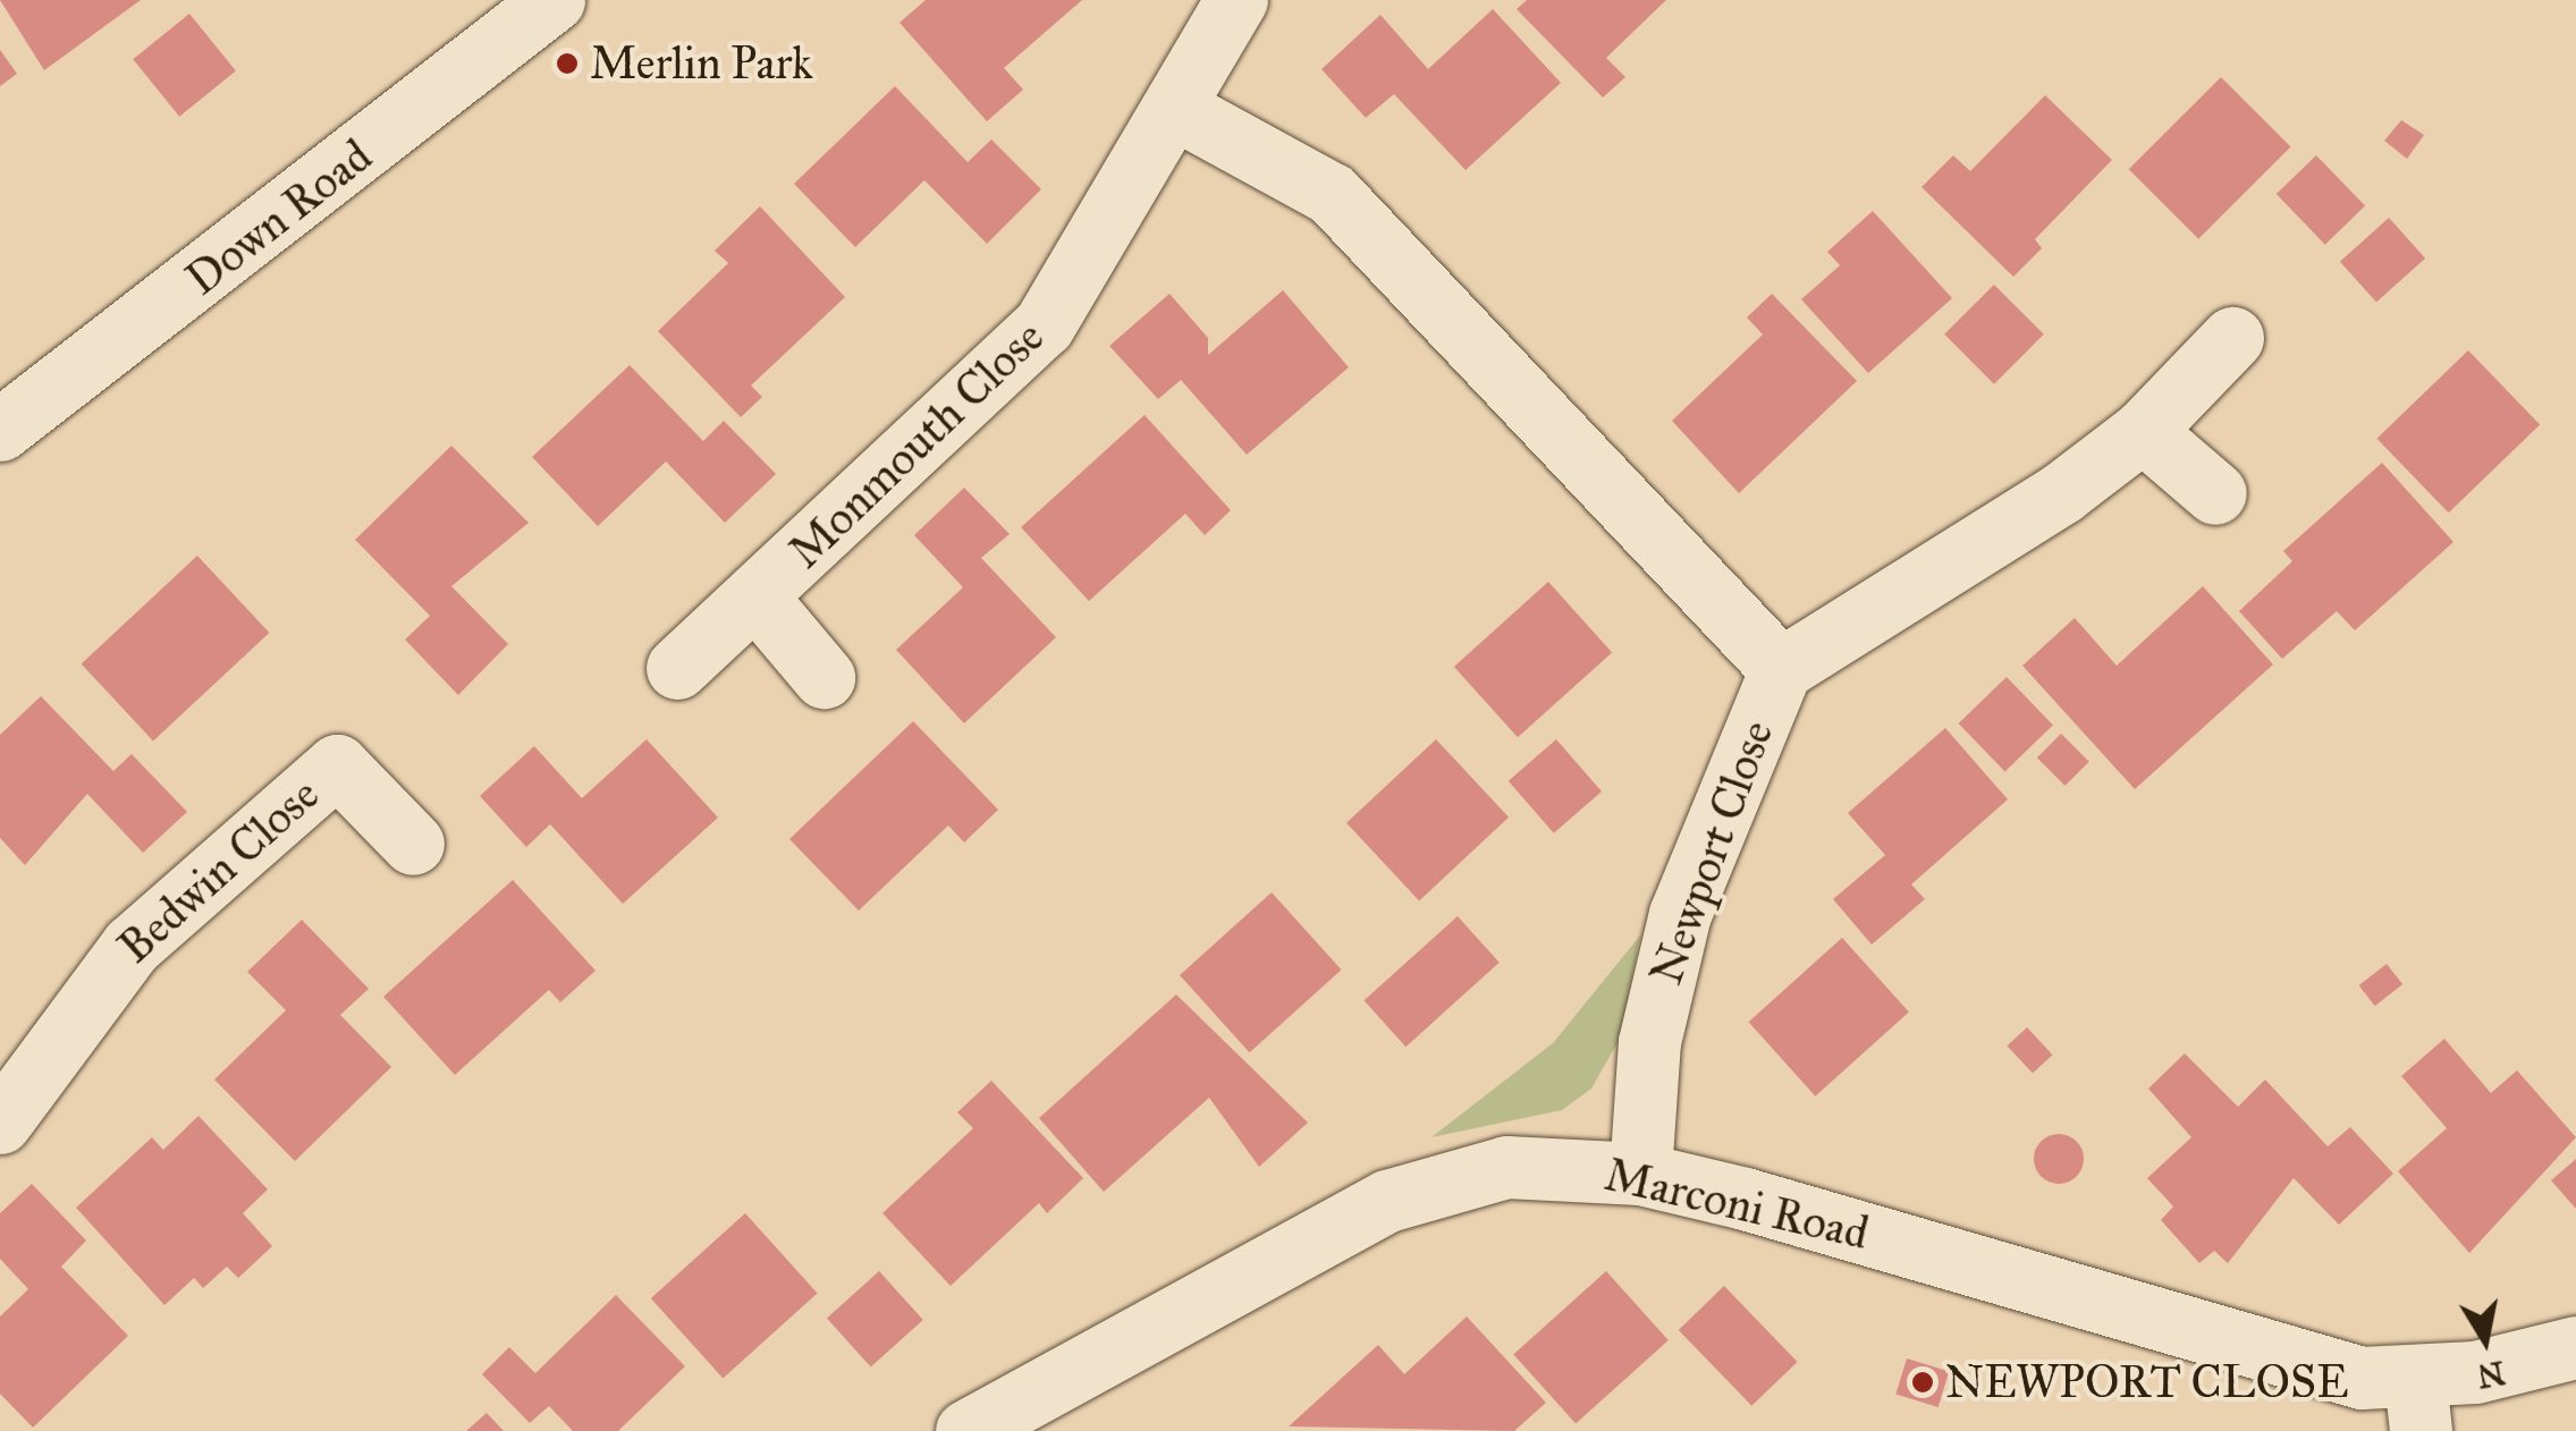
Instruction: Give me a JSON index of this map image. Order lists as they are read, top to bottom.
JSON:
{
  "streets": {
    "street": [
      "Down Road",
      "Monmouth Close",
      "Newport Close",
      "Bedwin Close",
      "Marconi Road"
    ]
  },
  "crossings": [
    ["Monmouth Close", "Newport Close"],
    ["Newport Close", "Marconi Road"]
  ],
  "places": ["Merlin Park", "NEWPORT CLOSE"],
  "north": "bottom"
}
